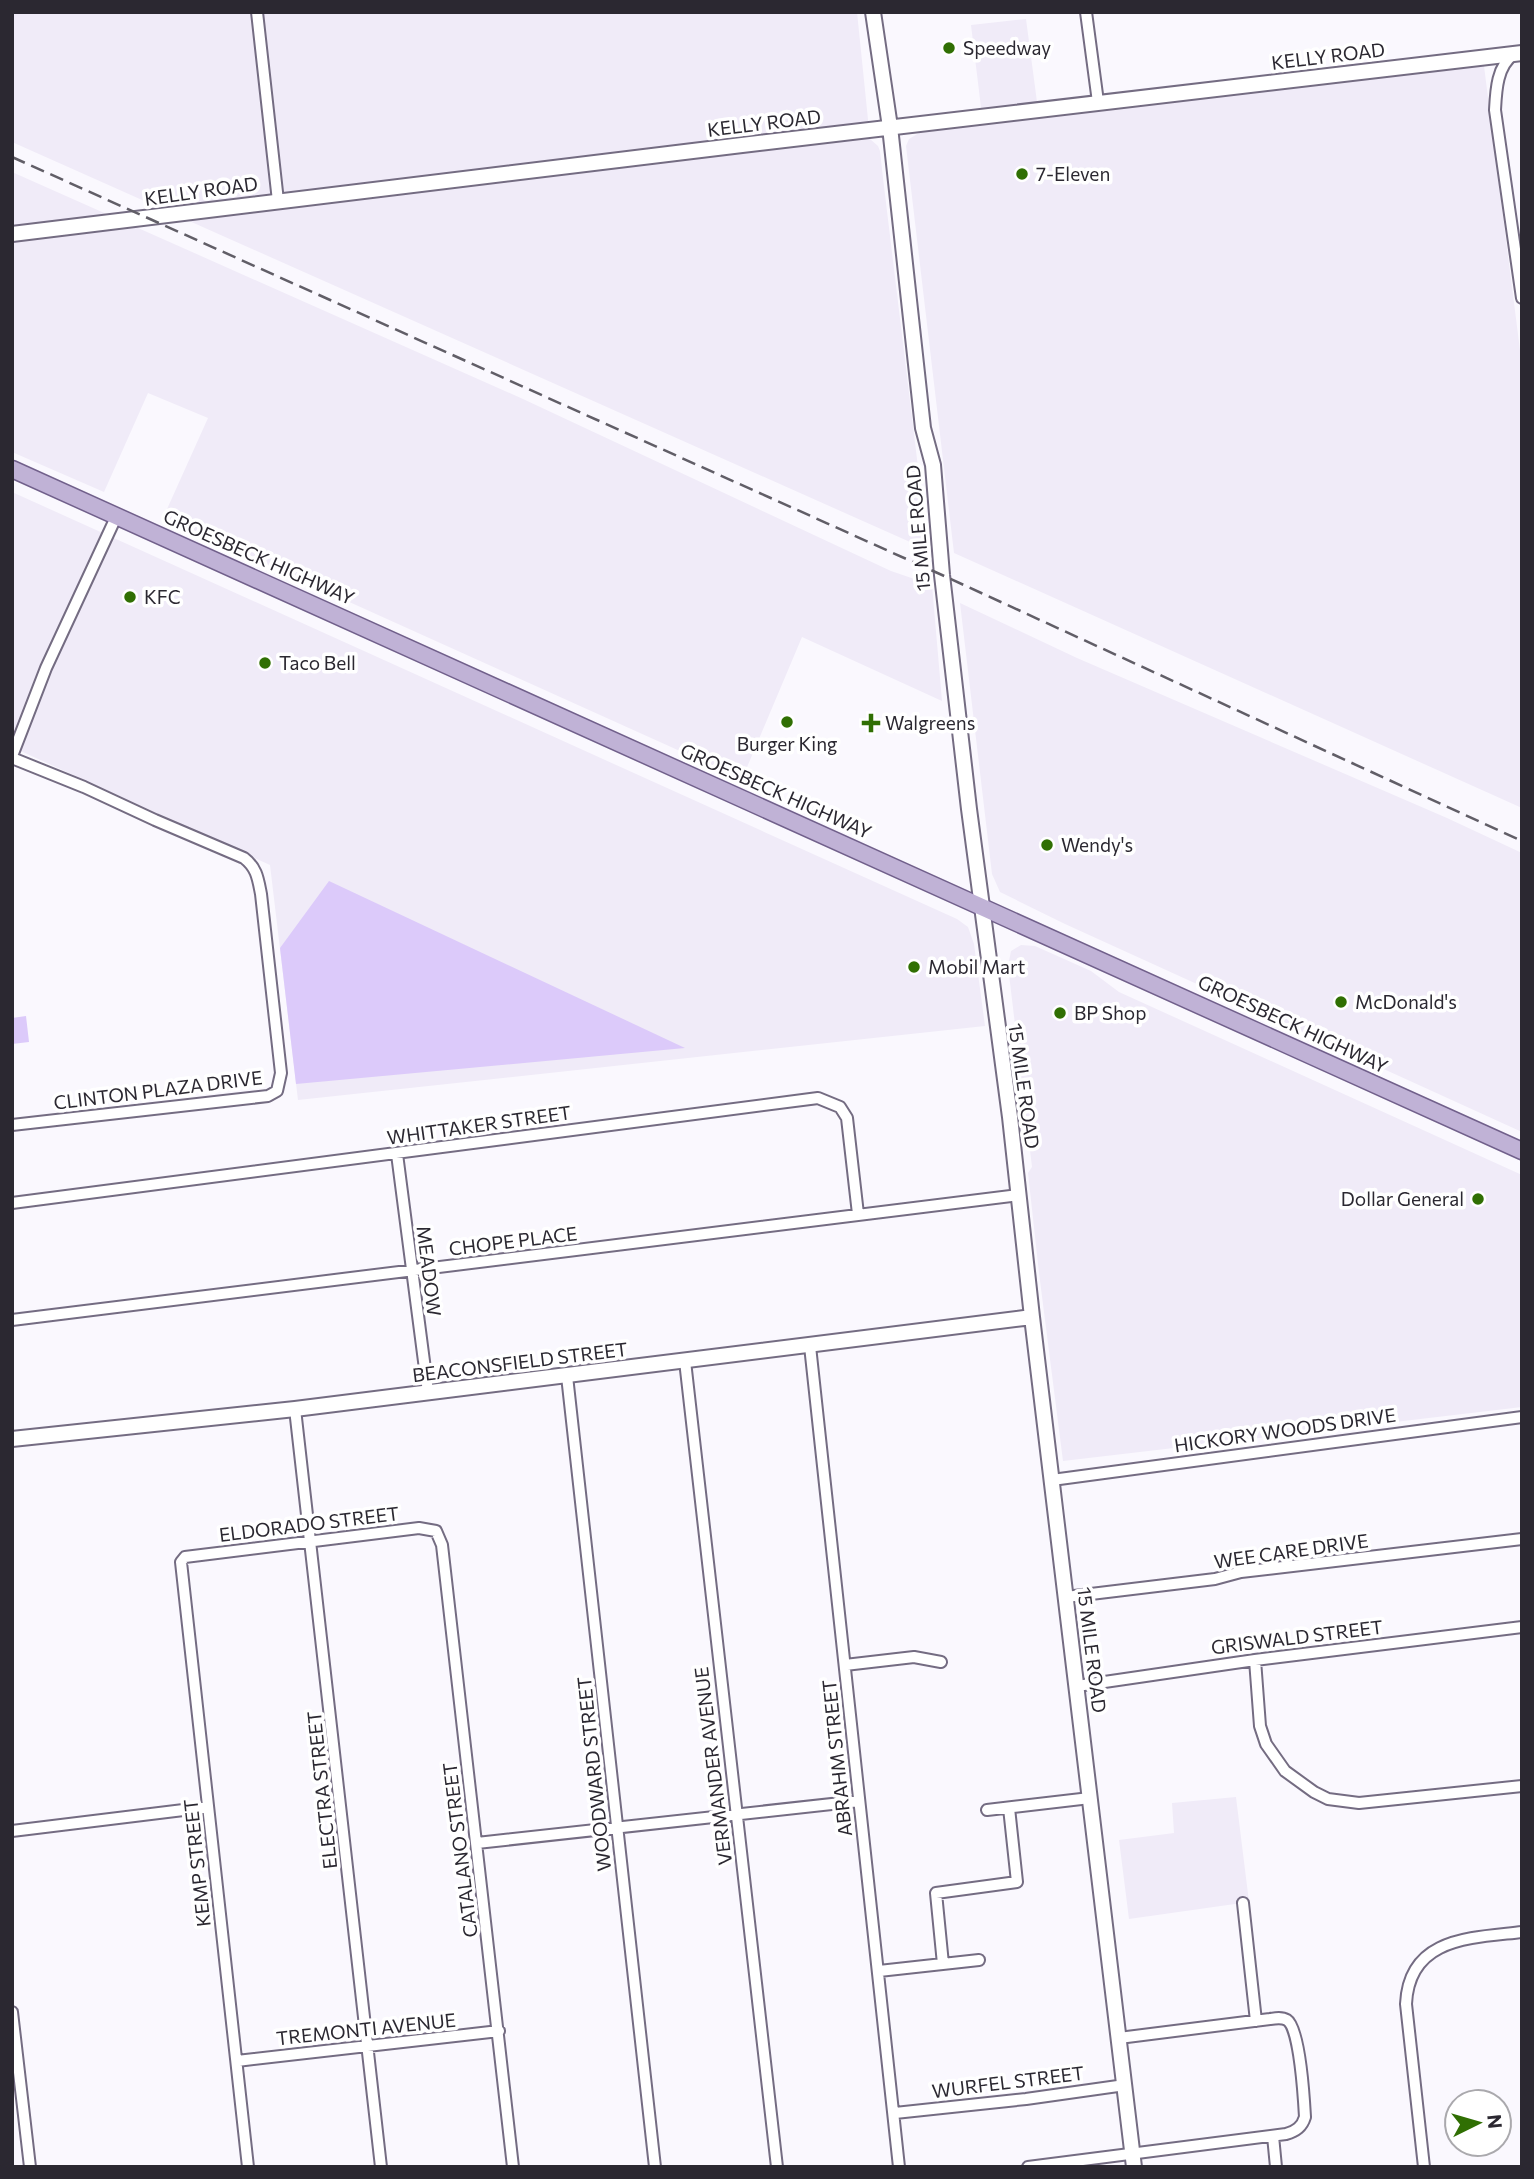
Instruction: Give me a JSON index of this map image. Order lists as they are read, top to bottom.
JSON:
{
  "streets": {
    "main road": ["GROESBECK HIGHWAY"],
    "street": [
      "KELLY ROAD",
      "15 MILE ROAD",
      "CLINTON PLAZA DRIVE",
      "WHITTAKER STREET",
      "CHOPE PLACE",
      "MEADOW",
      "BEACONSFIELD STREET",
      "HICKORY WOODS DRIVE",
      "ELDORADO STREET",
      "WEE CARE DRIVE",
      "GRISWALD STREET",
      "ABRAHM STREET",
      "VERMANDER AVENUE",
      "WOODWARD STREET",
      "ELECTRA STREET",
      "CATALANO STREET",
      "KEMP STREET",
      "TREMONTI AVENUE",
      "WURFEL STREET"
    ]
  },
  "crossings": [
    ["KELLY ROAD", "15 MILE ROAD"],
    ["15 MILE ROAD", "GROESBECK HIGHWAY"],
    ["15 MILE ROAD", "CHOPE PLACE"],
    ["15 MILE ROAD", "BEACONSFIELD STREET"],
    ["15 MILE ROAD", "HICKORY WOODS DRIVE"],
    ["15 MILE ROAD", "WEE CARE DRIVE"],
    ["15 MILE ROAD", "GRISWALD STREET"],
    ["15 MILE ROAD", "WURFEL STREET"],
    ["GROESBECK HIGHWAY", "CLINTON PLAZA DRIVE"],
    ["WHITTAKER STREET", "CHOPE PLACE"],
    ["WHITTAKER STREET", "MEADOW"],
    ["CHOPE PLACE", "MEADOW"],
    ["MEADOW", "BEACONSFIELD STREET"],
    ["BEACONSFIELD STREET", "ABRAHM STREET"],
    ["BEACONSFIELD STREET", "VERMANDER AVENUE"],
    ["BEACONSFIELD STREET", "WOODWARD STREET"],
    ["BEACONSFIELD STREET", "ELECTRA STREET"],
    ["ELDORADO STREET", "ELECTRA STREET"],
    ["ELDORADO STREET", "CATALANO STREET"],
    ["ELDORADO STREET", "KEMP STREET"],
    ["ABRAHM STREET", "WURFEL STREET"],
    ["ELECTRA STREET", "TREMONTI AVENUE"],
    ["CATALANO STREET", "TREMONTI AVENUE"],
    ["KEMP STREET", "TREMONTI AVENUE"]
  ],
  "places": {
    "other": [
      "Speedway",
      "7-Eleven",
      "KFC",
      "Taco Bell",
      "Burger King",
      "Wendy's",
      "Mobil Mart",
      "McDonald's",
      "BP Shop",
      "Dollar General"
    ],
    "health": ["Walgreens"]
  },
  "north": "right"
}
